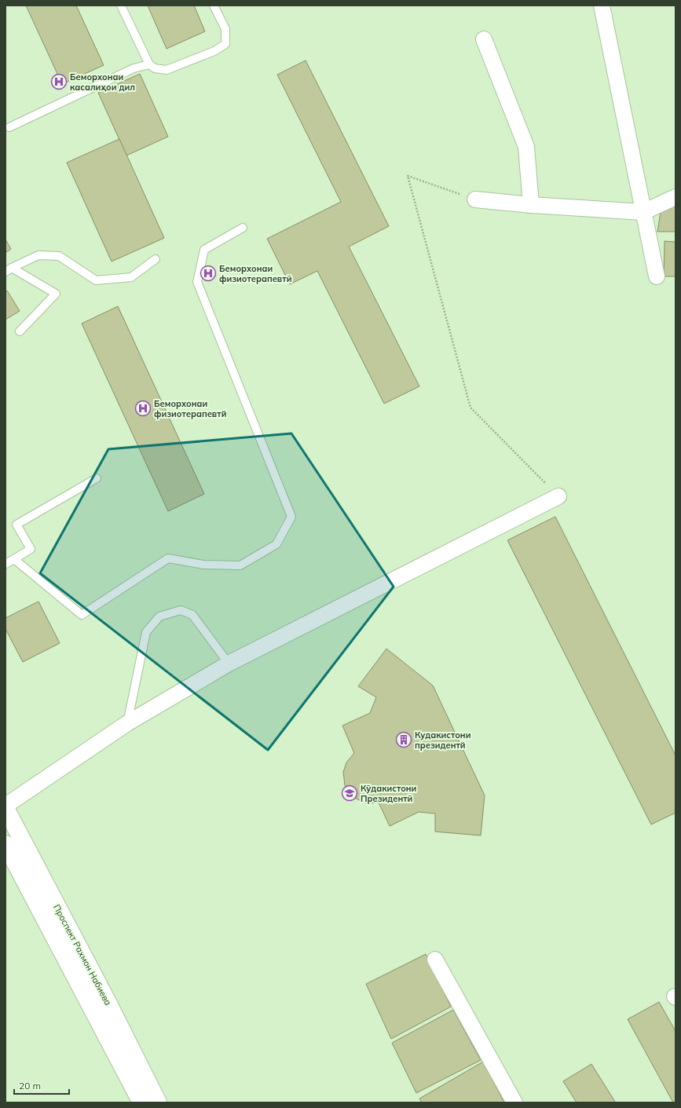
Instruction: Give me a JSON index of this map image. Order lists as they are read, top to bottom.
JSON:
{
  "streets": {
    "main road": ["Проспект Рахмон Набиева"]
  },
  "places": {
    "hospital": ["Беморхонаи касалиҳои дил", "Беморхонаи физиотерапевтӣ", "Беморхонаи физиотерапевтй"],
    "building": ["Кудакистони президентй"],
    "school or university": ["Кӯдакистони Президентӣ"]
  },
  "scale_bar": "20 m"
}
